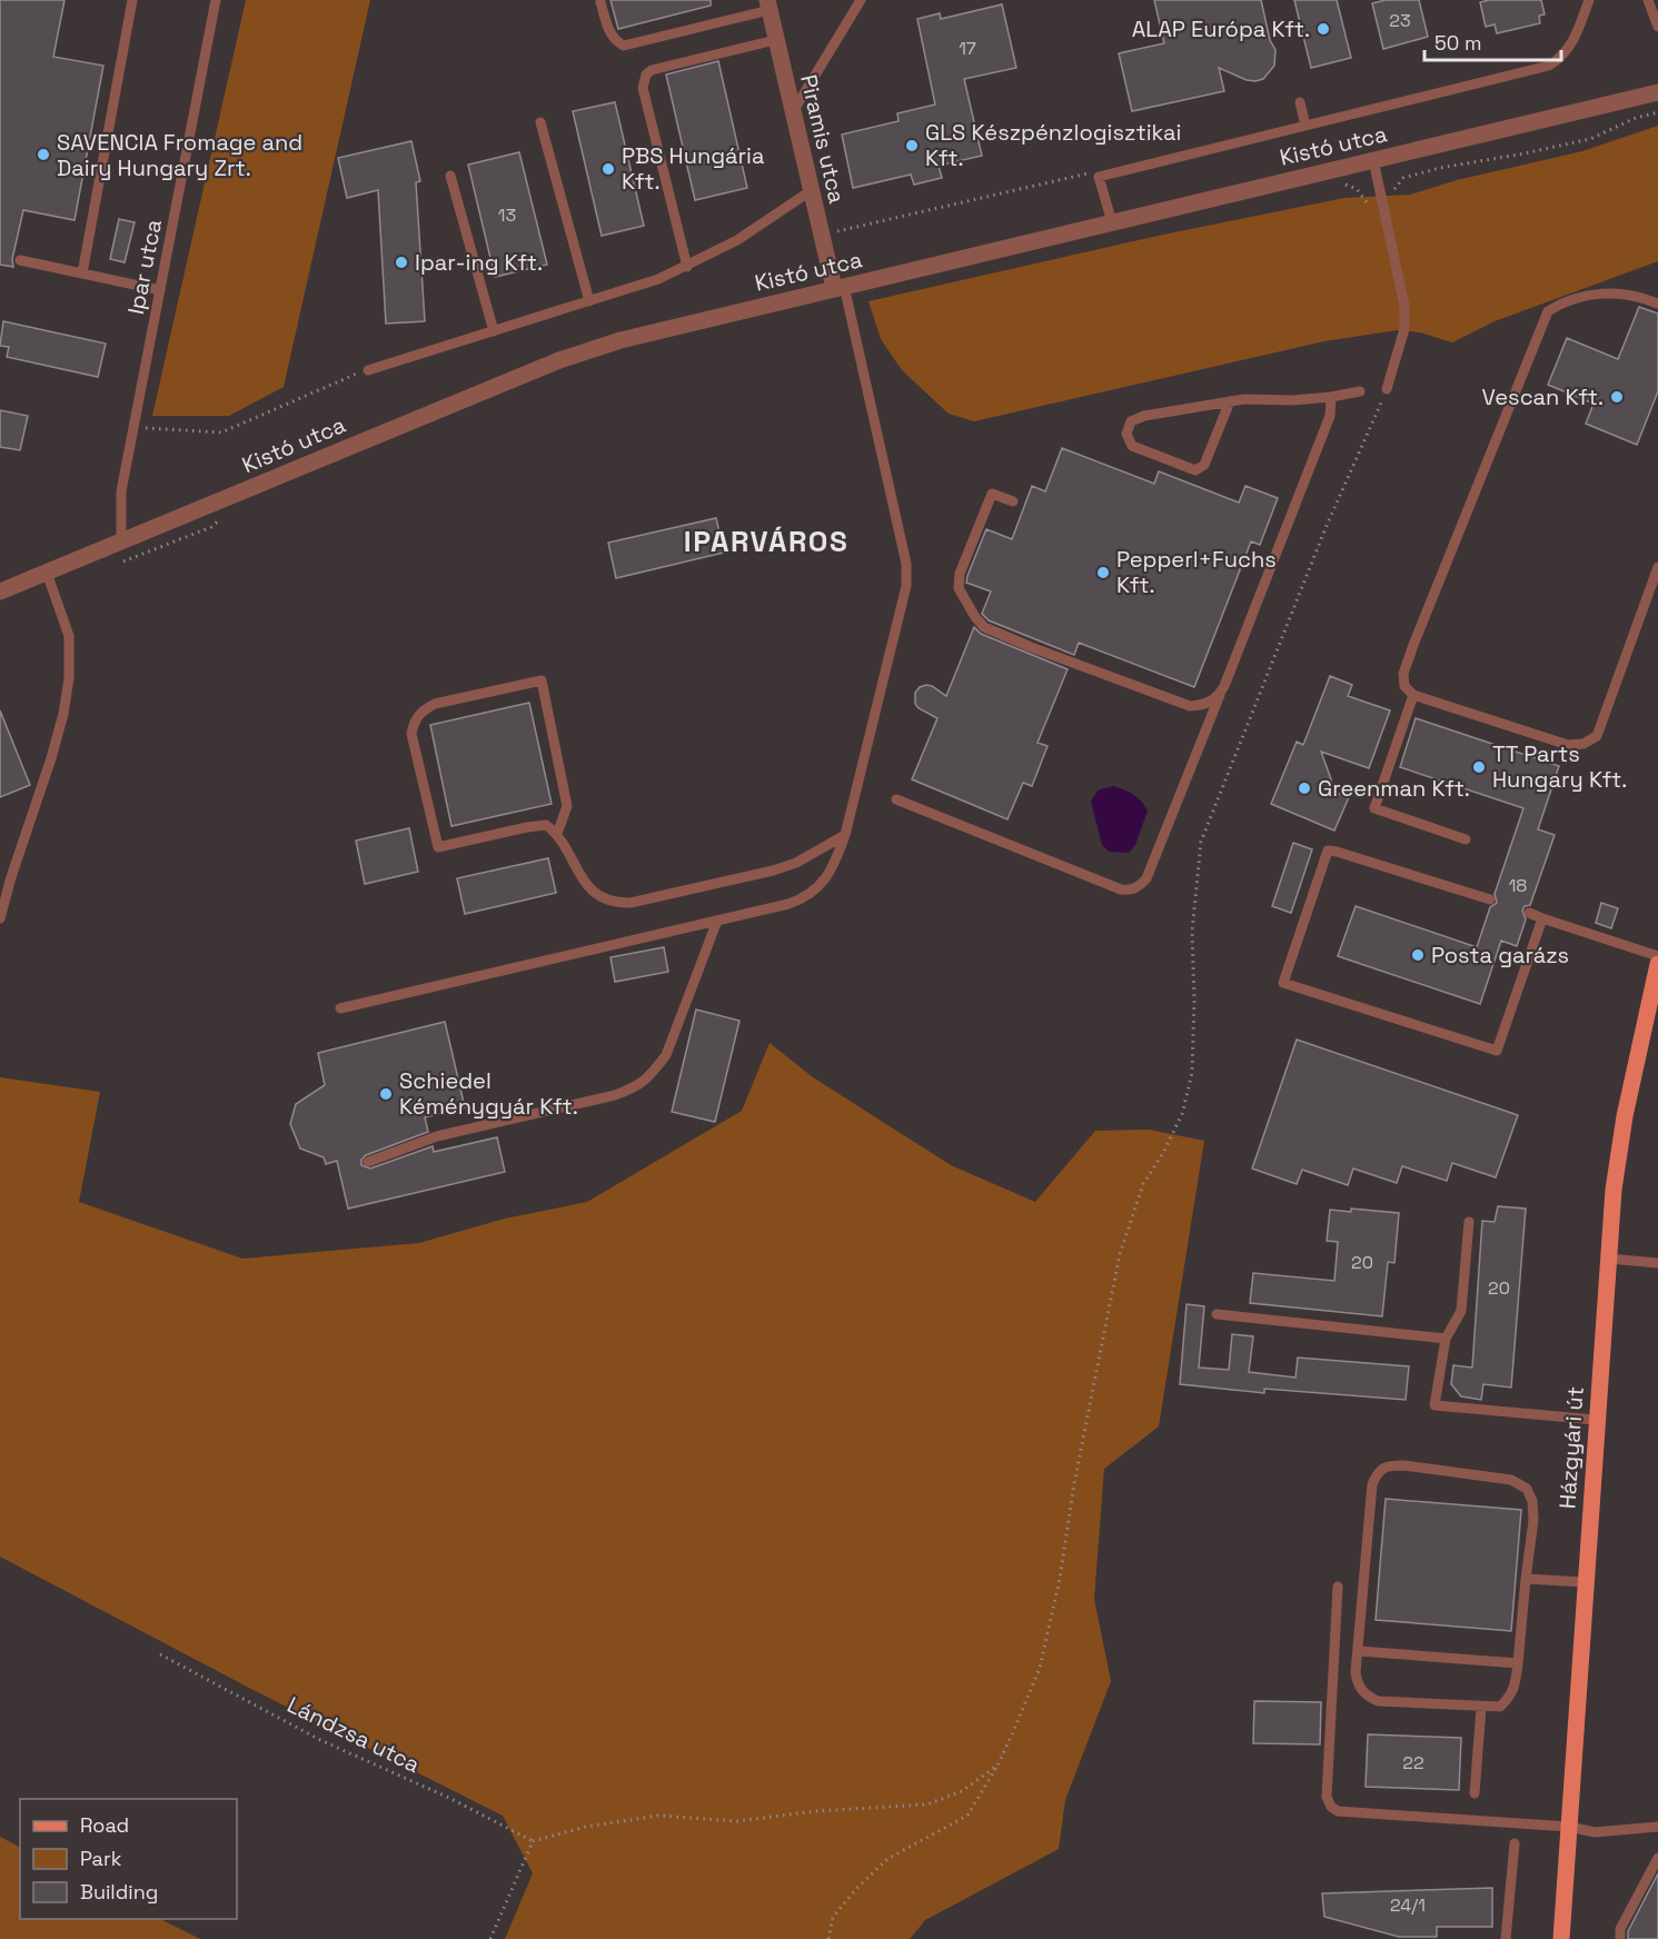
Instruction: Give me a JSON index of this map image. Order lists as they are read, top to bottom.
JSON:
{
  "streets": {
    "main road": ["Házgyári út"],
    "street": ["Piramis utca", "Kistó utca"],
    "lane": ["Ipar utca"],
    "path": ["Lándzsa utca"]
  },
  "crossings": [
    ["Piramis utca", "Kistó utca"],
    ["Kistó utca", "Ipar utca"]
  ],
  "districts": ["IPARVÁROS"],
  "places": [
    "ALAP Európa Kft.",
    "GLS Készpénzlogisztikai Kft.",
    "SAVENCIA Fromage and Dairy Hungary Zrt.",
    "PBS Hungária Kft.",
    "Ipar-ing Kft.",
    "Vescan Kft.",
    "Pepperl+Fuchs Kft.",
    "TT Parts Hungary Kft.",
    "Greenman Kft.",
    "Posta garázs",
    "Schiedel Kéménygyár Kft."
  ],
  "house_numbers": [
    "23",
    "17",
    "13",
    "18",
    "20",
    "20",
    "22",
    "24/1"
  ],
  "legend": ["Road", "Park", "Building"],
  "scale_bar": "50 m"
}
